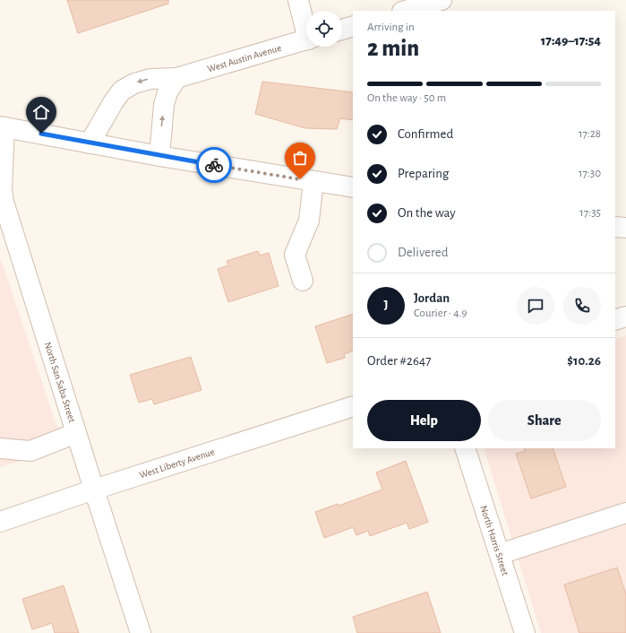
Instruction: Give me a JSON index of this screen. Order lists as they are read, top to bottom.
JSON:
{
  "streets": {
    "street": [
      "West Austin Avenue",
      "North San Saba Street",
      "West Liberty Avenue",
      "North Harris Street"
    ]
  },
  "crossings": [
    ["North San Saba Street", "West Liberty Avenue"]
  ],
  "one_way": ["West Austin Avenue"],
  "page": {
    "heading": ["2 min", "Arriving in", "17:49–17:54"],
    "panel": [
      "Jordan",
      "Courier · 4.9",
      "Order #2647",
      "$10.26"
    ],
    "bar": "On the way · 50 m",
    "list": [
      ["Confirmed", "17:28"],
      ["Preparing", "17:30"],
      ["On the way", "17:35"],
      "Delivered"
    ],
    "round": "J",
    "buttons": ["Help", "Share"]
  }
}
